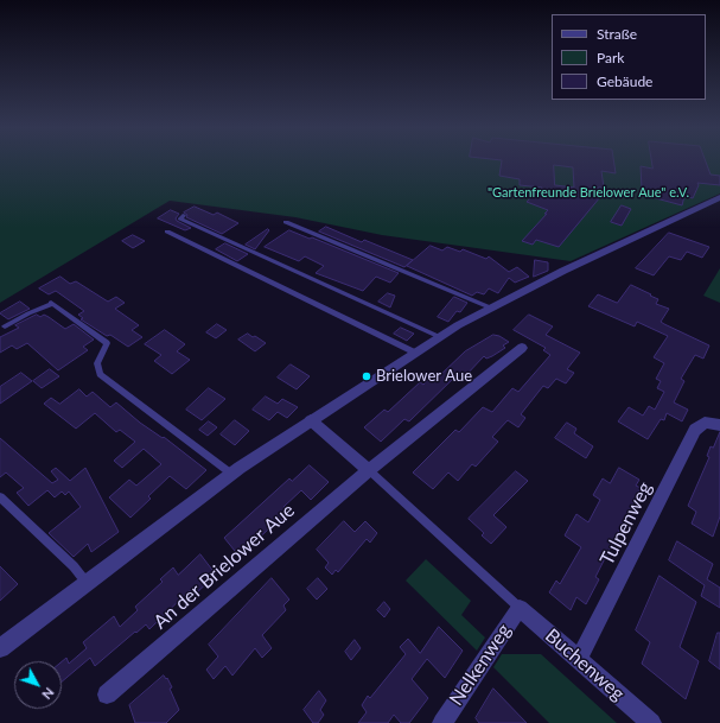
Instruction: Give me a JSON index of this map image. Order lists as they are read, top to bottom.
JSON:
{
  "streets": {
    "street": [
      "Tulpenweg",
      "An der Brielower Aue",
      "Nelkenweg",
      "Buchenweg"
    ]
  },
  "crossings": [
    ["Tulpenweg", "Buchenweg"],
    ["Nelkenweg", "Buchenweg"]
  ],
  "parks": ["\"Gartenfreunde Brielower Aue\" e.V."],
  "places": ["Brielower Aue"],
  "legend": ["Straße", "Park", "Gebäude"],
  "north": "bottom right"
}
